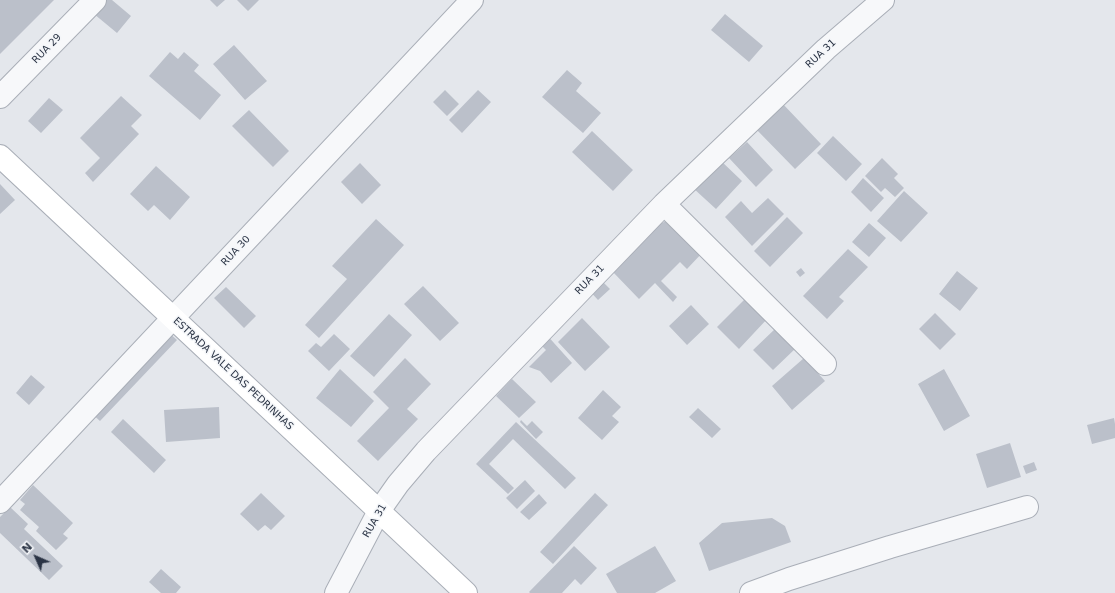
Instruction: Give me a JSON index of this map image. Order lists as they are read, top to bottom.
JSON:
{
  "streets": {
    "main road": ["ESTRADA VALE DAS PEDRINHAS"],
    "street": ["RUA 29", "RUA 31", "RUA 30"]
  },
  "crossings": [
    ["RUA 31", "ESTRADA VALE DAS PEDRINHAS"],
    ["RUA 30", "ESTRADA VALE DAS PEDRINHAS"]
  ],
  "north": "top left"
}
